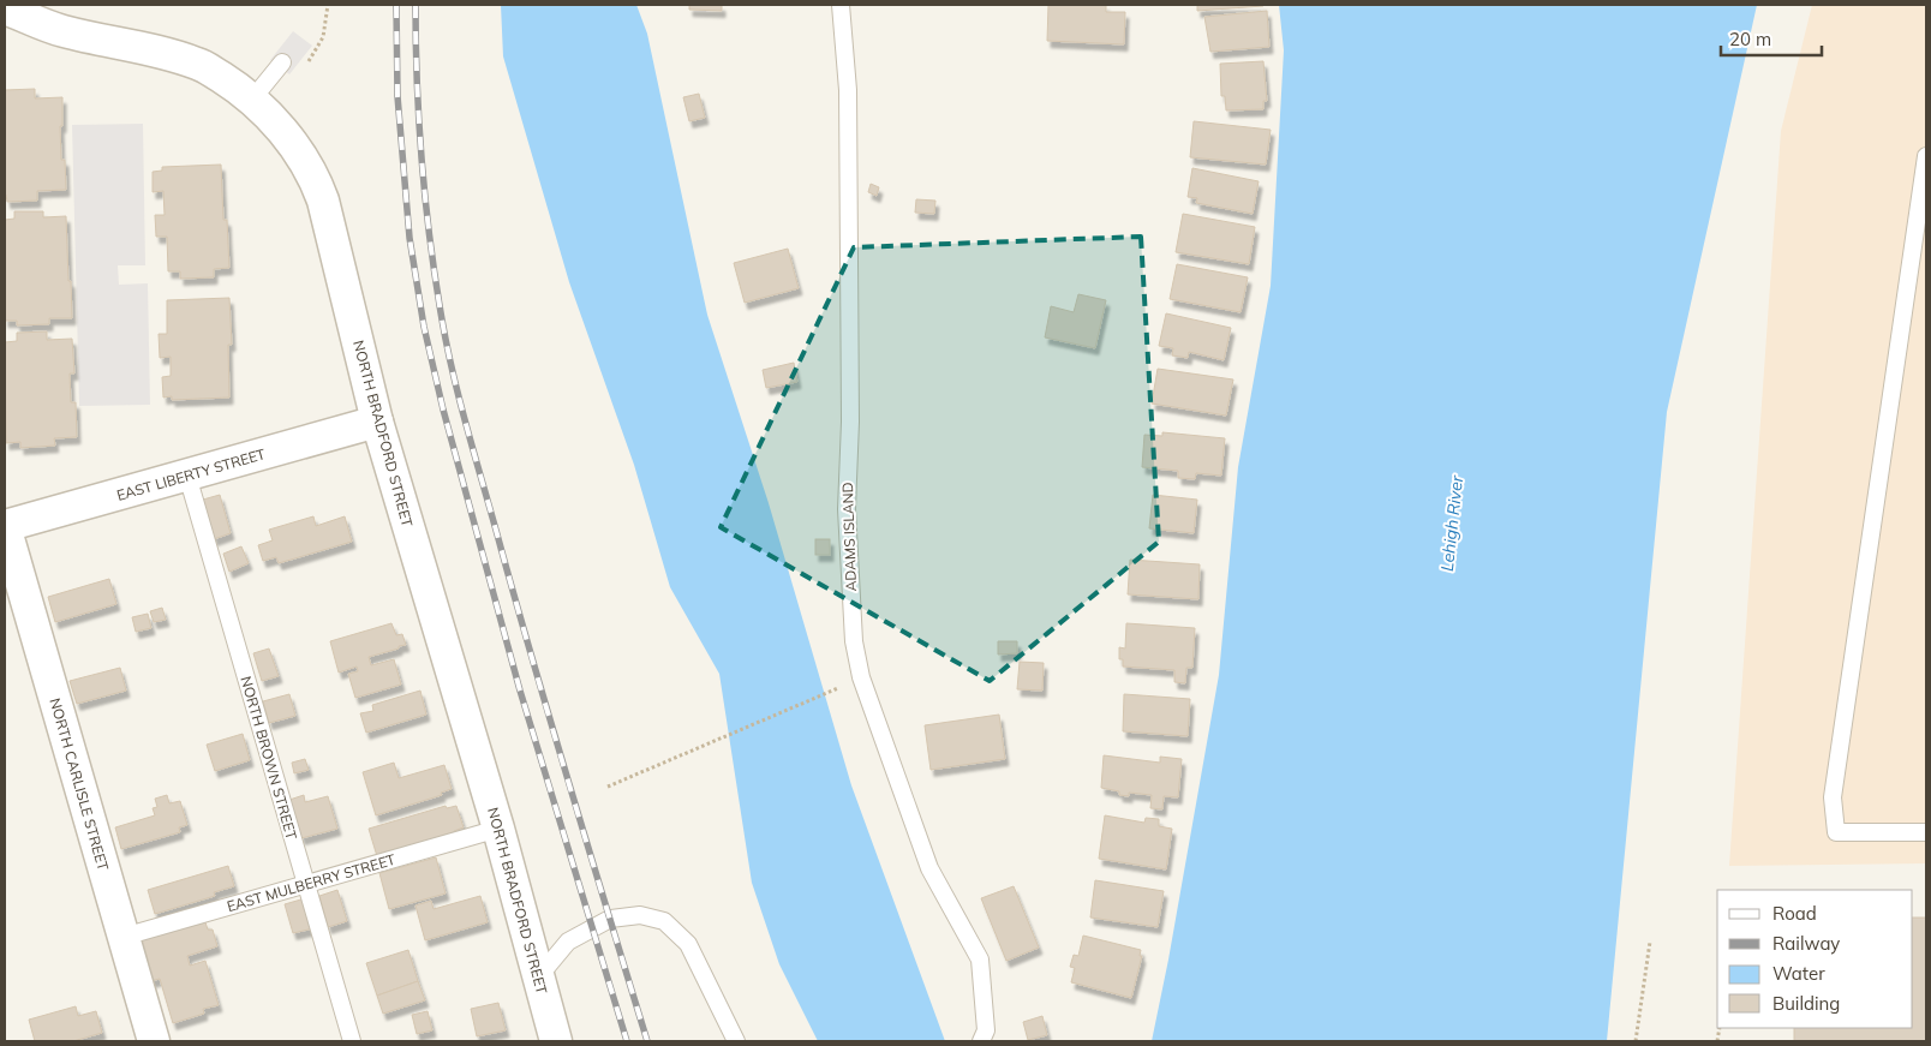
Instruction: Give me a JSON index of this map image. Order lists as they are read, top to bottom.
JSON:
{
  "streets": {
    "street": ["NORTH BRADFORD STREET", "EAST LIBERTY STREET", "NORTH CARLISLE STREET"],
    "lane": ["ADAMS ISLAND", "NORTH BROWN STREET", "EAST MULBERRY STREET"]
  },
  "crossings": [
    ["NORTH BRADFORD STREET", "EAST LIBERTY STREET"],
    ["NORTH BRADFORD STREET", "EAST MULBERRY STREET"],
    ["EAST LIBERTY STREET", "NORTH BROWN STREET"],
    ["EAST LIBERTY STREET", "NORTH CARLISLE STREET"],
    ["NORTH BROWN STREET", "EAST MULBERRY STREET"],
    ["NORTH CARLISLE STREET", "EAST MULBERRY STREET"]
  ],
  "water": ["Lehigh River"],
  "legend": [
    "Road",
    "Railway",
    "Water",
    "Building"
  ],
  "scale_bar": "20 m"
}
